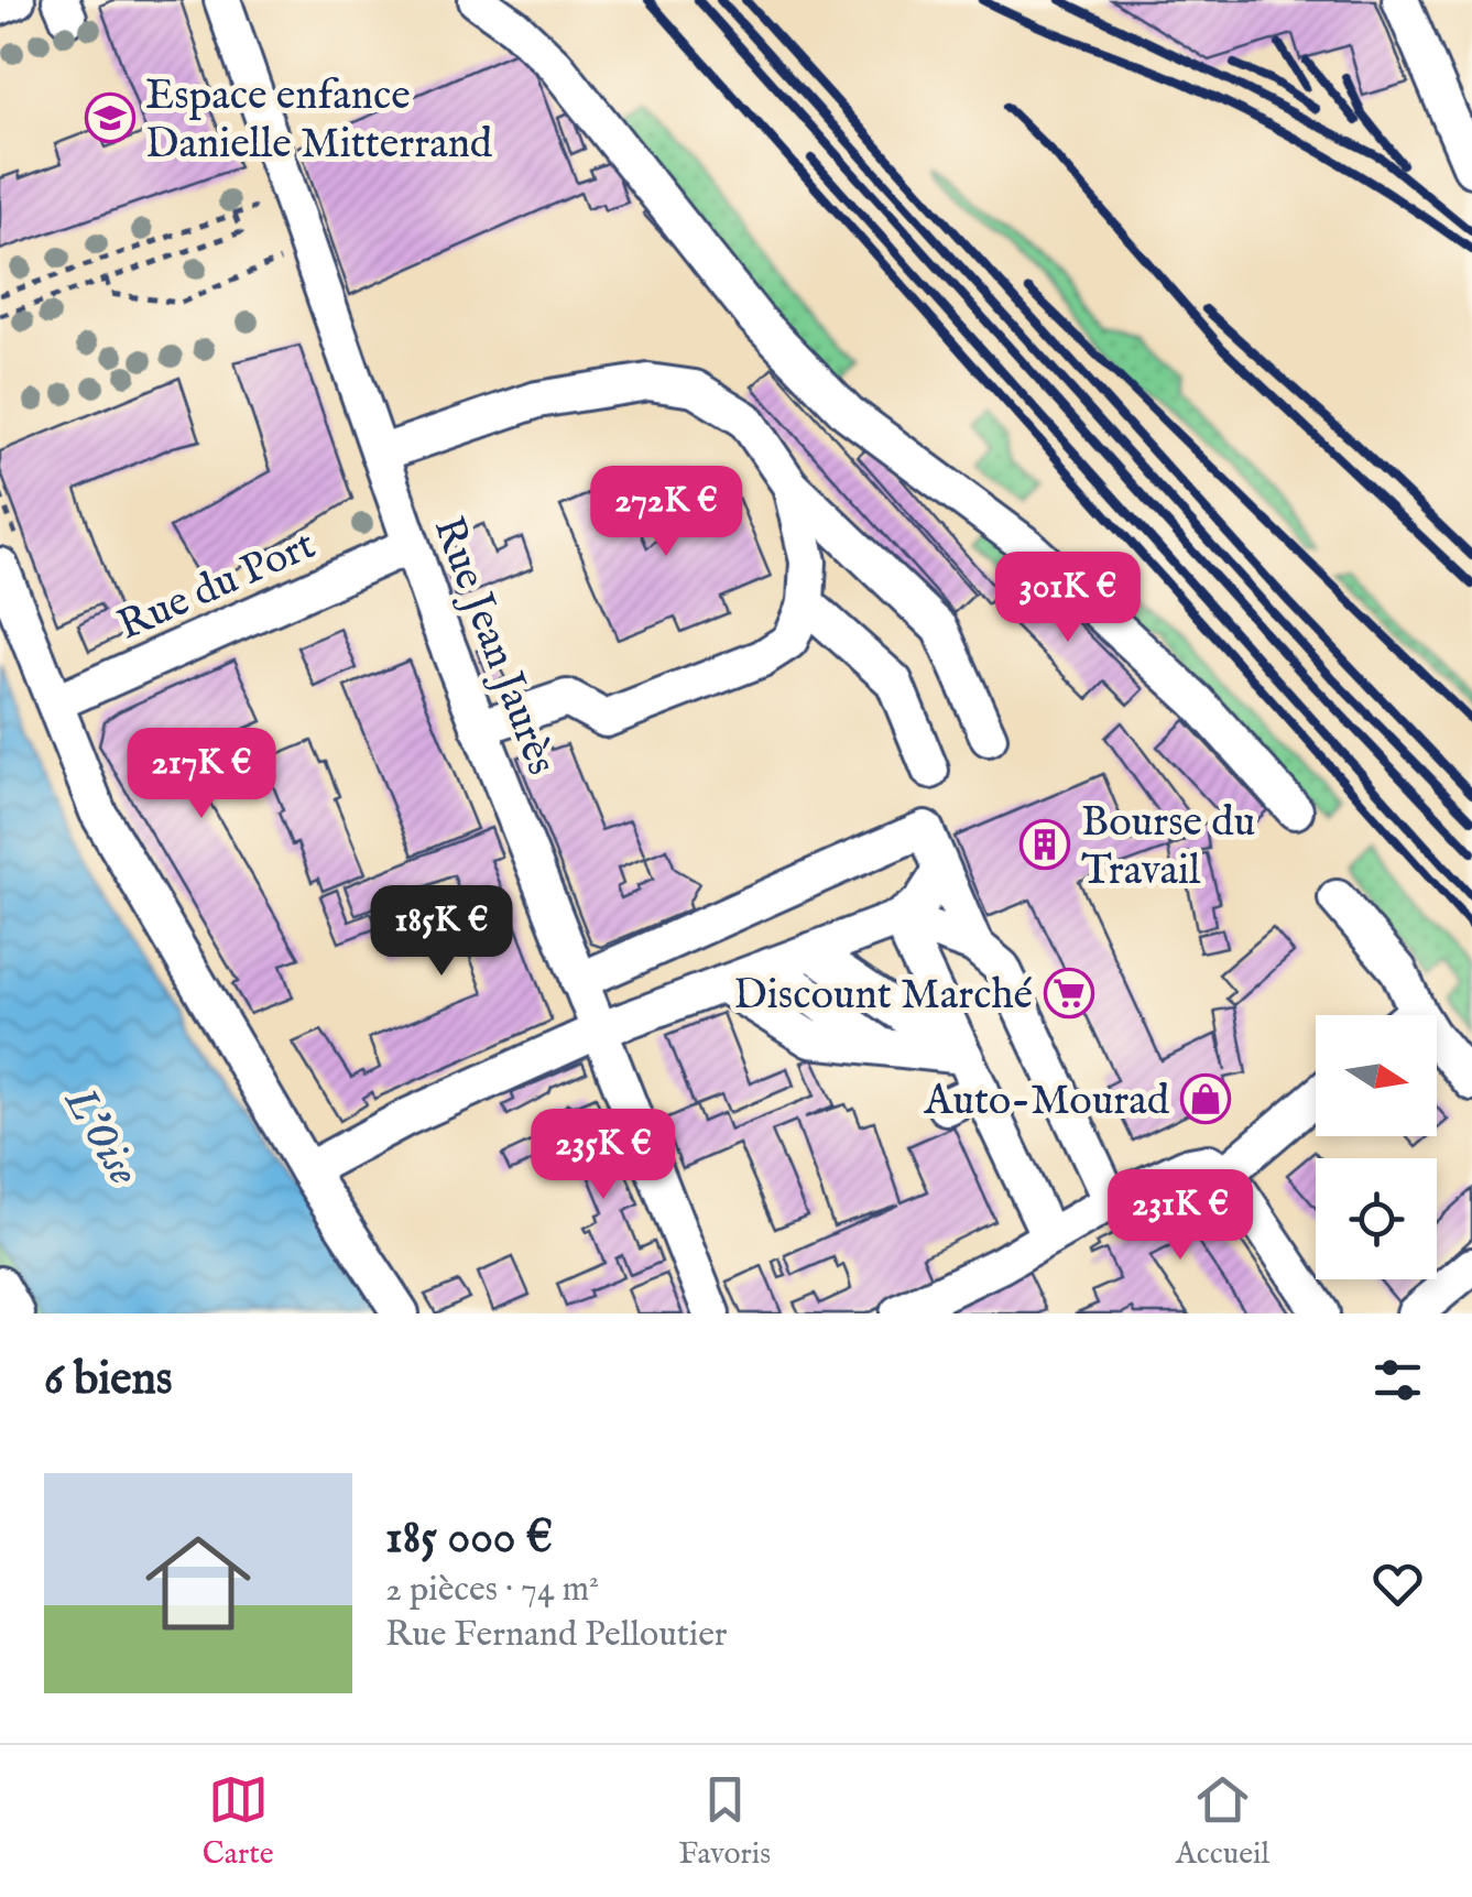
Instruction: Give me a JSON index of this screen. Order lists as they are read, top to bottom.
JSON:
{
  "streets": {
    "street": ["Rue du Port", "Rue Jean Jaurès"]
  },
  "crossings": [
    ["Rue du Port", "Rue Jean Jaurès"]
  ],
  "water": ["L'Oise"],
  "places": {
    "school or university": ["Espace enfance Danielle Mitterrand"],
    "building": ["Bourse du Travail"],
    "supermarket": ["Discount Marché"],
    "shop": ["Auto-Mourad"]
  },
  "north": "right",
  "page": {
    "price": [
      "272K €",
      "301K €",
      "217K €",
      "185K €",
      "235K €",
      "231K €"
    ],
    "heading": "6 biens",
    "list": [
      {
        "name": "185 000 €",
        "note": "2 pièces · 74 m² · Rue Fernand Pelloutier"
      }
    ],
    "tabs": ["Carte", "Favoris", "Accueil"]
  }
}
